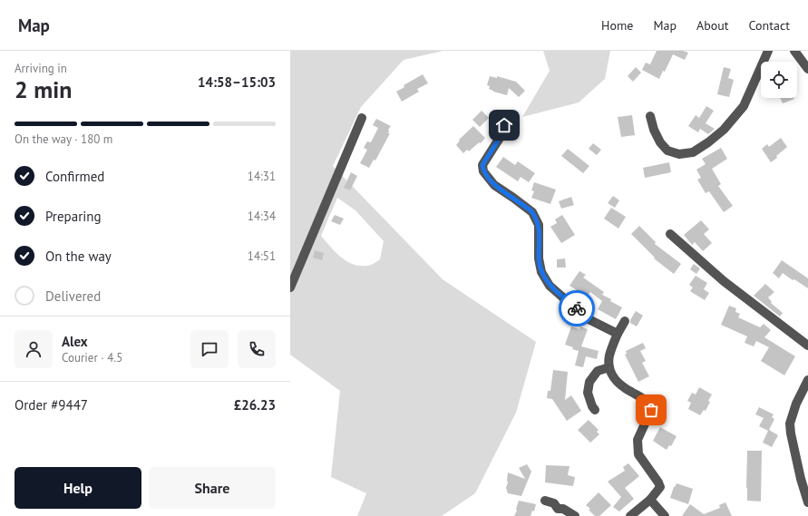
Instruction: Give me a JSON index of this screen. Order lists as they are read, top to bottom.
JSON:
{
  "page": {
    "header": "Map",
    "nav": [
      "Home",
      "Map",
      "About",
      "Contact"
    ],
    "heading": ["2 min", "Arriving in", "14:58–15:03"],
    "panel": [
      "Alex",
      "Courier · 4.5",
      "Order #9447",
      "£26.23"
    ],
    "bar": "On the way · 180 m",
    "list": [
      ["Confirmed", "14:31"],
      ["Preparing", "14:34"],
      ["On the way", "14:51"],
      "Delivered"
    ],
    "buttons": ["Help", "Share"]
  }
}
